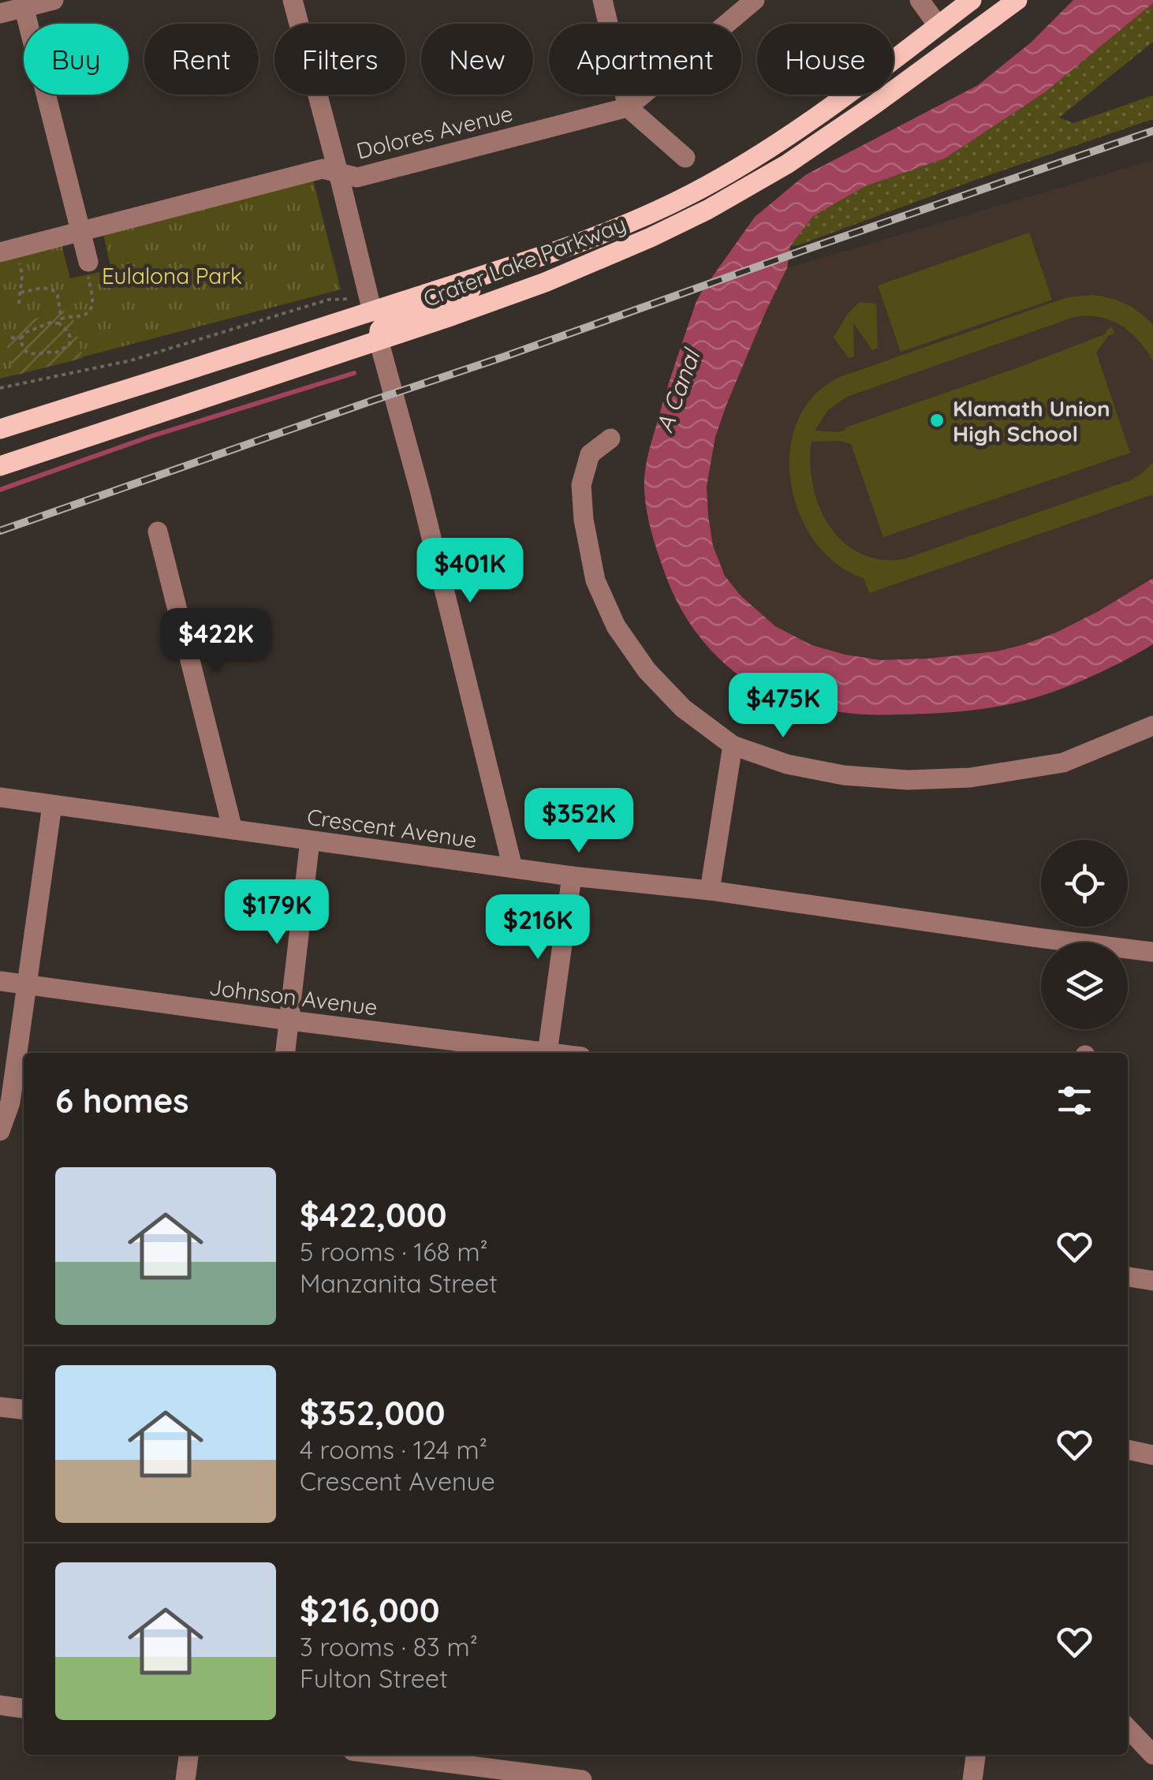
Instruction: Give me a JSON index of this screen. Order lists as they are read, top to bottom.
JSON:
{
  "streets": {
    "main road": ["Crater Lake Parkway"],
    "street": ["Dolores Avenue", "Crescent Avenue", "Johnson Avenue"]
  },
  "water": ["A Canal"],
  "parks": ["Eulalona Park"],
  "places": ["Klamath Union High School"],
  "page": {
    "chip": [
      "Buy",
      "Rent",
      "Filters",
      "New",
      "Apartment",
      "House"
    ],
    "price": [
      "$401K",
      "$422K",
      "$475K",
      "$352K",
      "$179K",
      "$216K"
    ],
    "heading": "6 homes",
    "list": [
      {
        "name": "$422,000",
        "note": "5 rooms · 168 m² · Manzanita Street"
      },
      {
        "name": "$352,000",
        "note": "4 rooms · 124 m² · Crescent Avenue"
      },
      {
        "name": "$216,000",
        "note": "3 rooms · 83 m² · Fulton Street"
      }
    ]
  }
}
